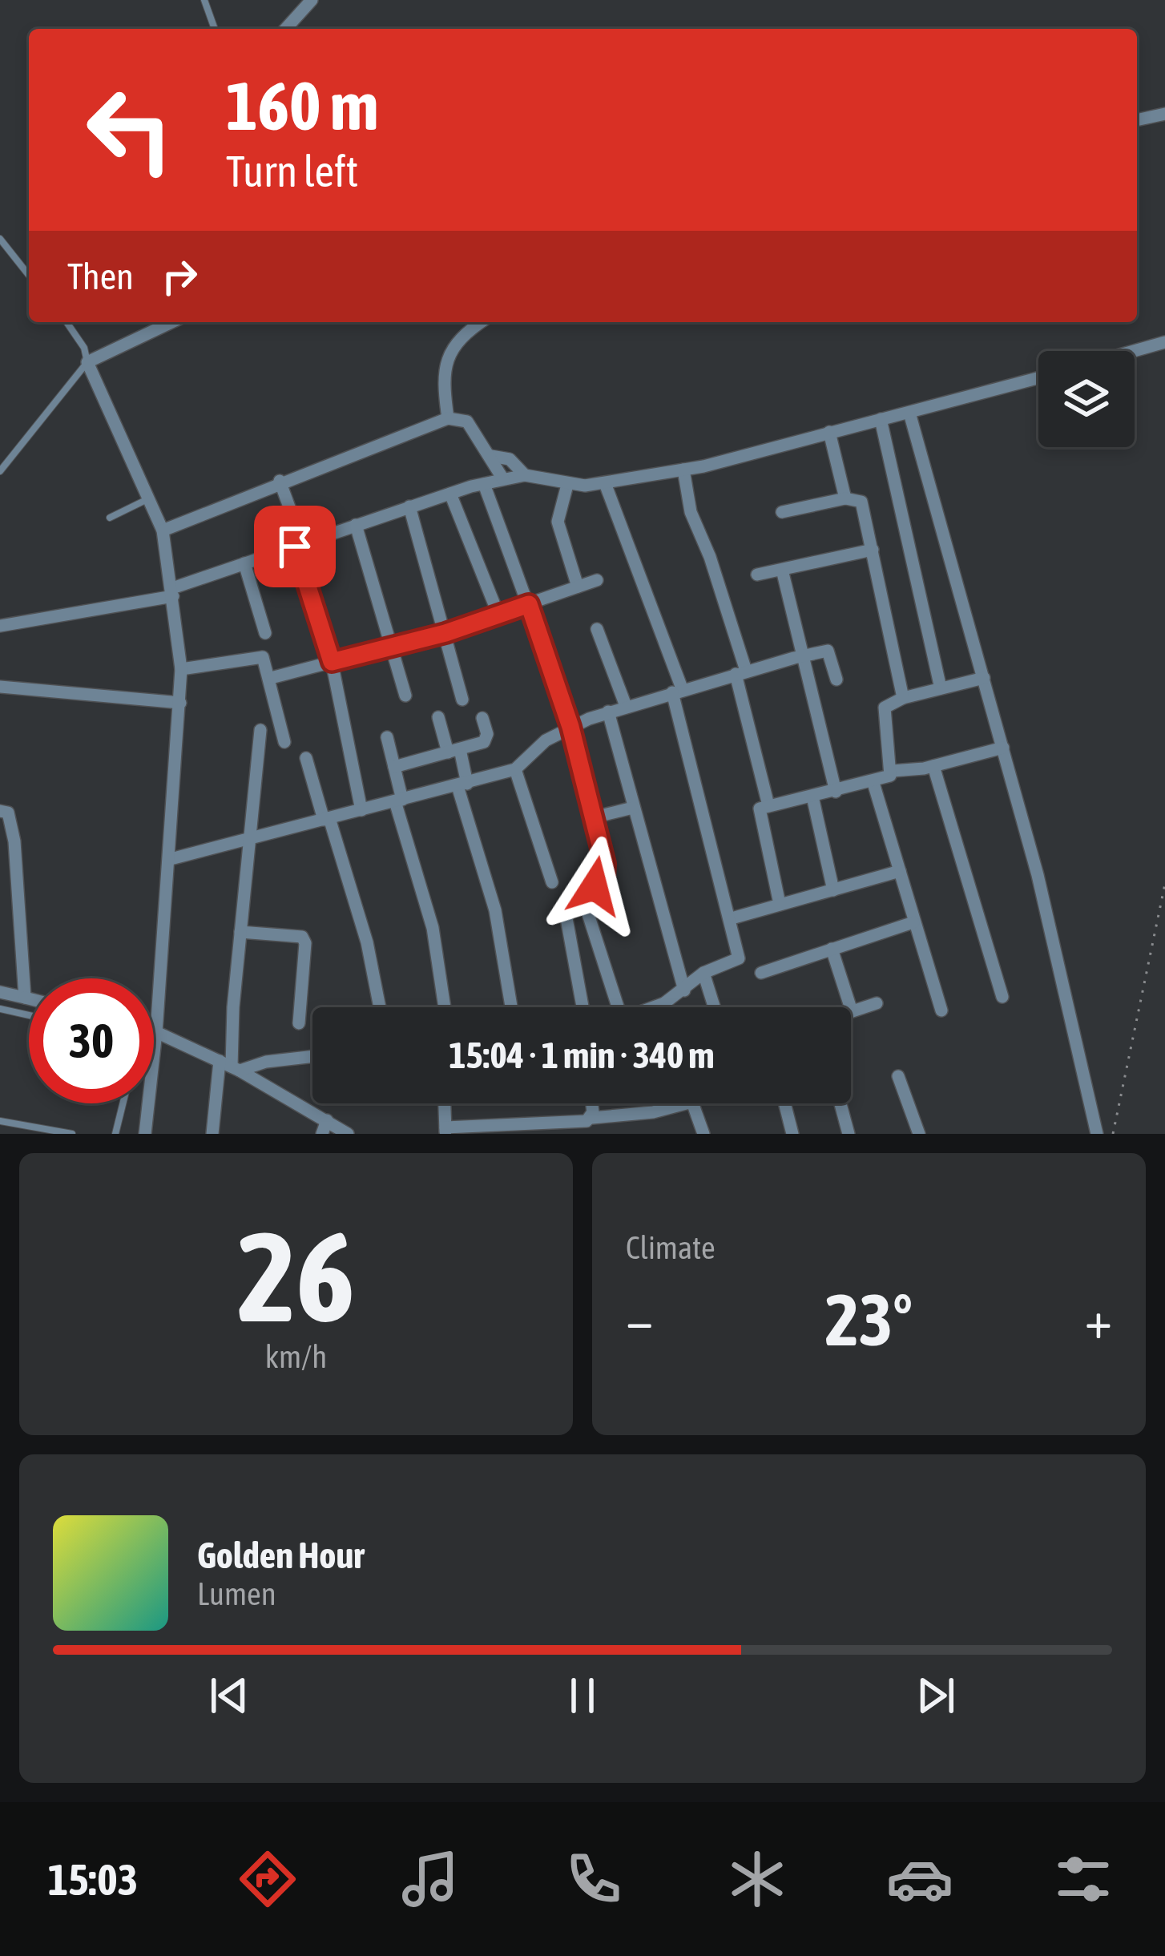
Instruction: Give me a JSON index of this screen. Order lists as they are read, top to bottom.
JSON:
{
  "page": {
    "turn": ["160 m", "Turn left"],
    "then": "Then",
    "limit": "30",
    "trip": "15:04 · 1 min · 340 m",
    "tile": [
      ["26", "km/h"],
      "Climate"
    ],
    "heat": ["−", "23°", "+"],
    "song": ["Golden Hour", "Lumen"],
    "tabs": "15:03"
  }
}
